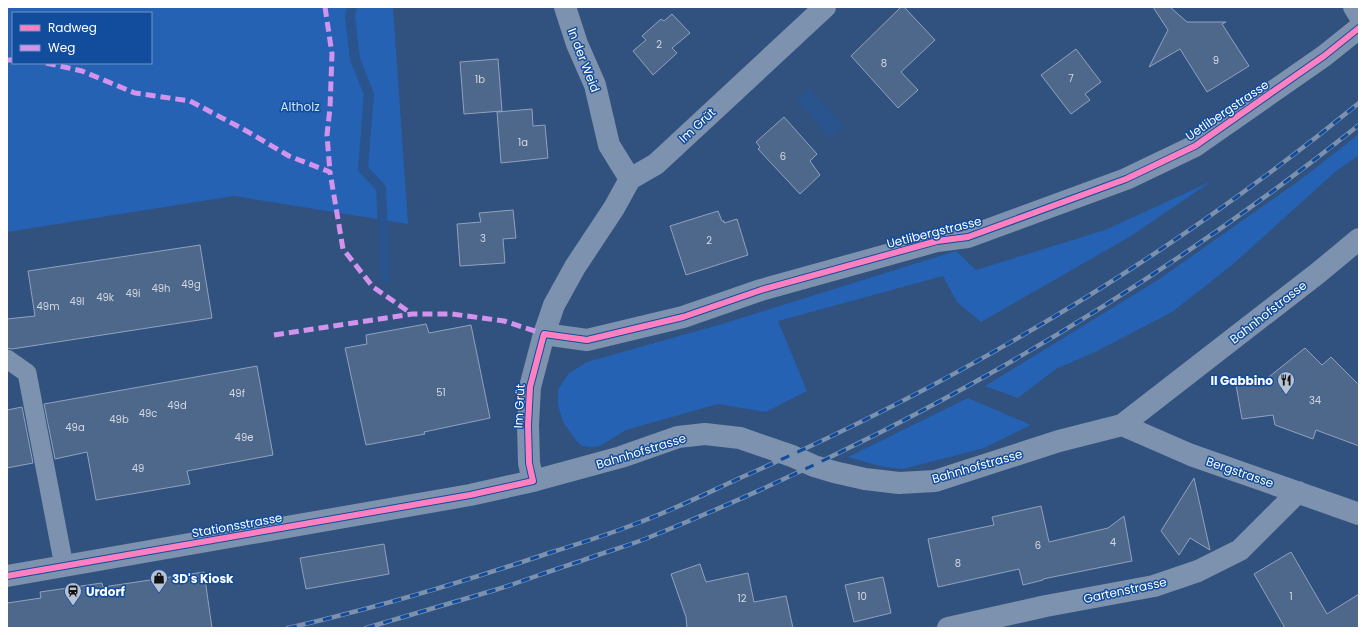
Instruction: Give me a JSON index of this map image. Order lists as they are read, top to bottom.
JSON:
{
  "streets": {
    "street": [
      "In der Weid",
      "Uetlibergstrasse",
      "Im Grüt",
      "Bahnhofstrasse",
      "Bergstrasse",
      "Stationsstrasse",
      "Gartenstrasse"
    ]
  },
  "crossings": [
    ["In der Weid", "Im Grüt"],
    ["Uetlibergstrasse", "Im Grüt"],
    ["Im Grüt", "Bahnhofstrasse"],
    ["Bahnhofstrasse", "Bergstrasse"],
    ["Bahnhofstrasse", "Stationsstrasse"],
    ["Bergstrasse", "Gartenstrasse"]
  ],
  "parks": ["Altholz"],
  "places": {
    "restaurant": ["Il Gabbino"],
    "shop": ["3D's Kiosk"],
    "station": ["Urdorf"]
  },
  "house_numbers": [
    "2",
    "9",
    "8",
    "7",
    "1b",
    "1a",
    "6",
    "3",
    "2",
    "49g",
    "49h",
    "49i",
    "49k",
    "49l",
    "49m",
    "51",
    "49f",
    "34",
    "49d",
    "49c",
    "49b",
    "49a",
    "49e",
    "49",
    "4",
    "6",
    "8",
    "10",
    "1",
    "12"
  ],
  "legend": ["Radweg", "Weg"]
}
